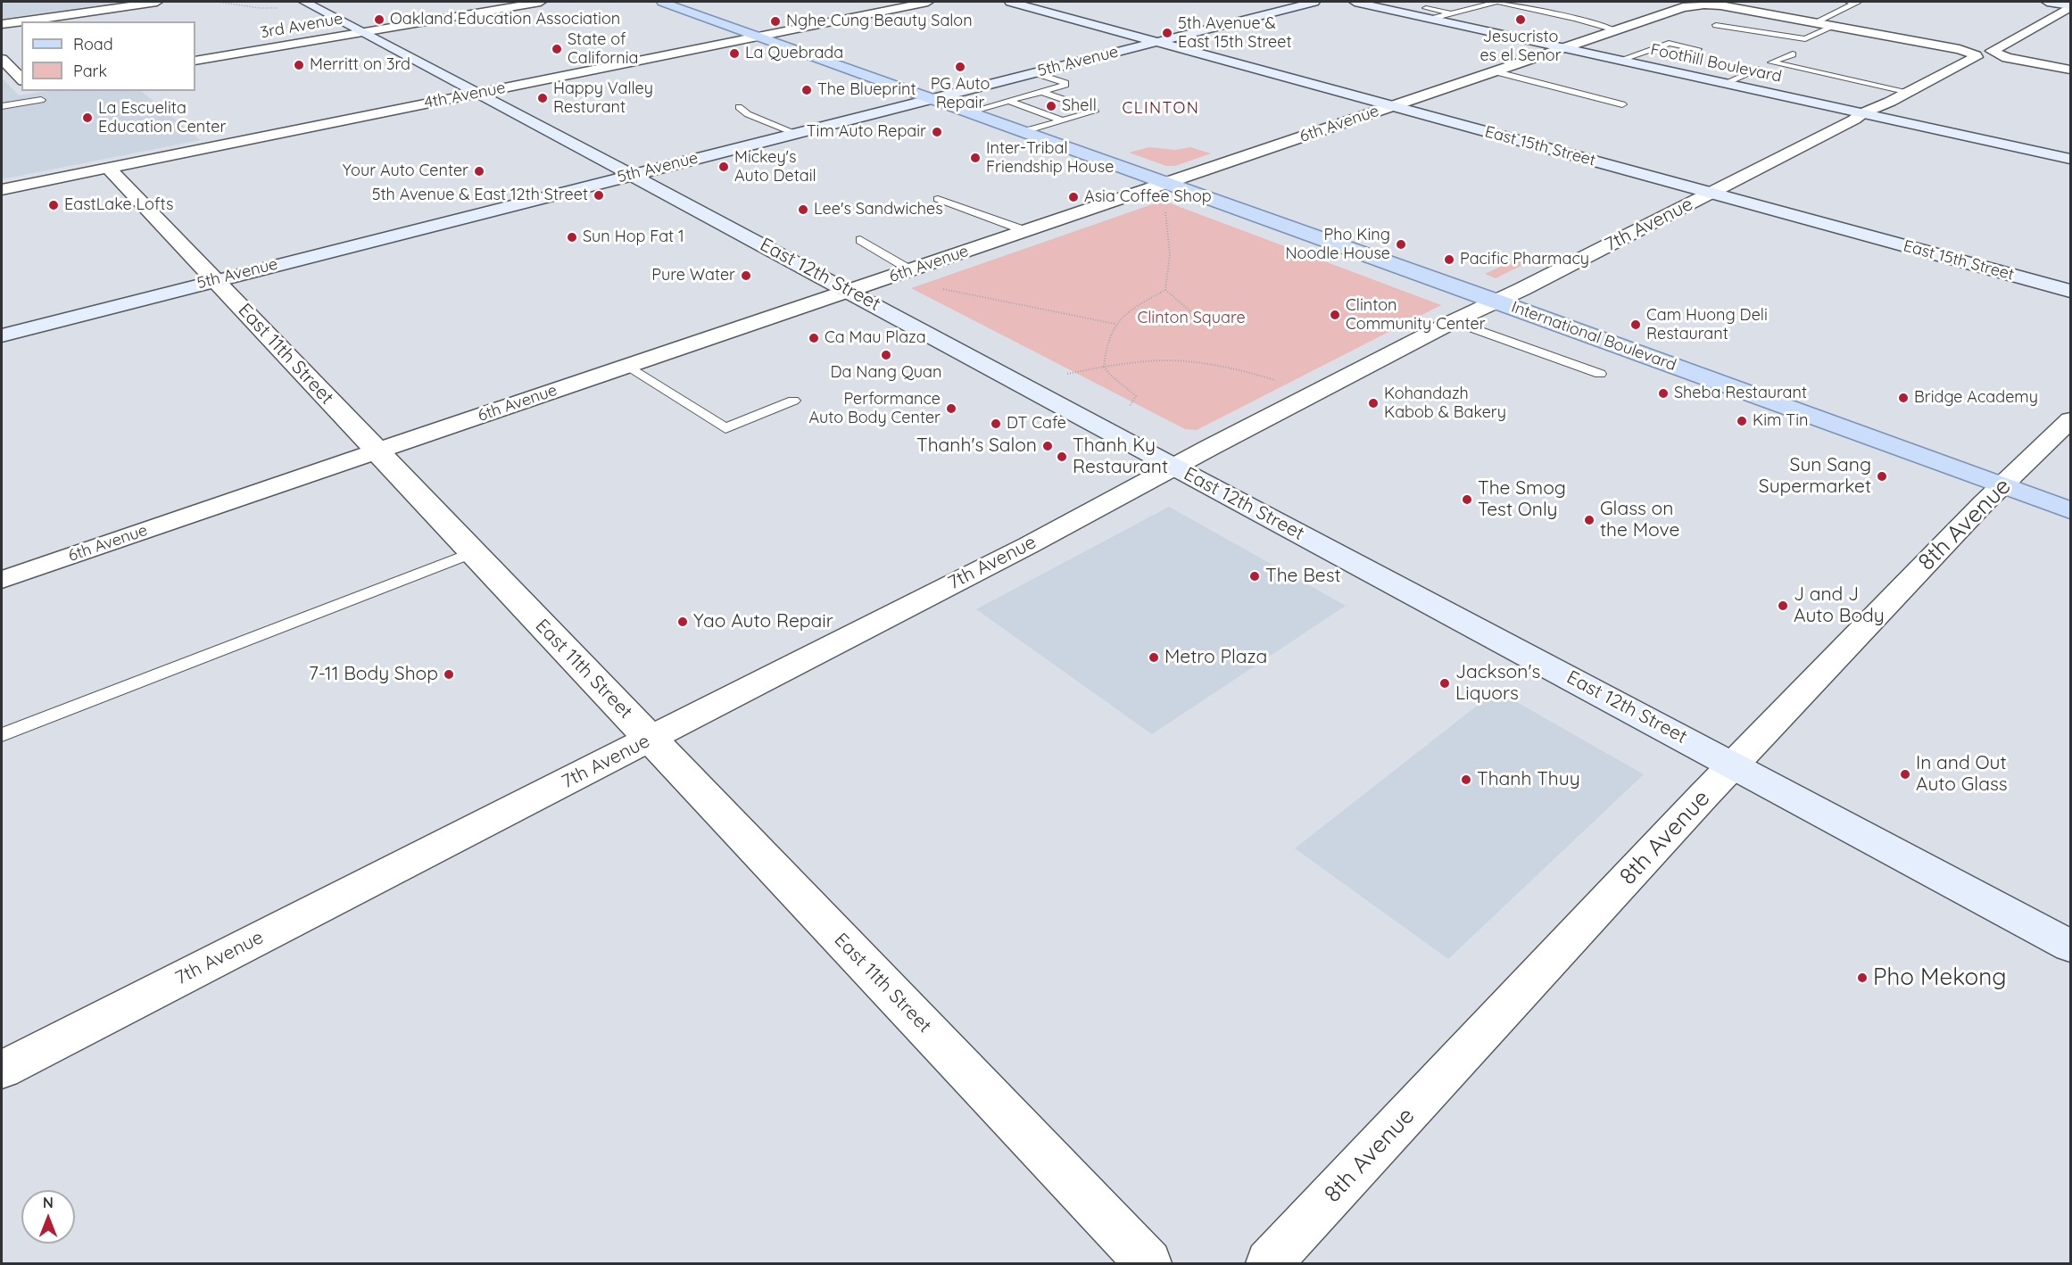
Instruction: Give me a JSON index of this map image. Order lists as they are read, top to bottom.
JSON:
{
  "streets": {
    "main road": [
      "5th Avenue",
      "Foothill Boulevard",
      "East 15th Street",
      "East 12th Street",
      "International Boulevard"
    ],
    "street": [
      "3rd Avenue",
      "4th Avenue",
      "6th Avenue",
      "7th Avenue",
      "East 11th Street",
      "8th Avenue"
    ]
  },
  "crossings": [
    ["3rd Avenue", "East 12th Street"],
    ["5th Avenue", "East 15th Street"],
    ["5th Avenue", "East 12th Street"],
    ["5th Avenue", "International Boulevard"],
    ["5th Avenue", "East 11th Street"],
    ["Foothill Boulevard", "6th Avenue"],
    ["Foothill Boulevard", "7th Avenue"],
    ["4th Avenue", "East 12th Street"],
    ["4th Avenue", "International Boulevard"],
    ["4th Avenue", "East 11th Street"],
    ["6th Avenue", "East 15th Street"],
    ["6th Avenue", "7th Avenue"],
    ["6th Avenue", "East 12th Street"],
    ["6th Avenue", "International Boulevard"],
    ["6th Avenue", "East 11th Street"],
    ["East 15th Street", "7th Avenue"],
    ["7th Avenue", "East 12th Street"],
    ["7th Avenue", "International Boulevard"],
    ["7th Avenue", "East 11th Street"],
    ["East 12th Street", "8th Avenue"],
    ["International Boulevard", "8th Avenue"]
  ],
  "districts": ["CLINTON"],
  "parks": ["Clinton Square"],
  "places": [
    "Oakland Education Association",
    "Jesucristo es el Senor",
    "Nghe Cung Beauty Salon",
    "5th Avenue & East 15th Street",
    "State of California",
    "La Quebrada",
    "Merritt on 3rd",
    "PG Auto Repair",
    "The Blueprint",
    "Happy Valley Resturant",
    "Shell",
    "La Escuelita Education Center",
    "Tim Auto Repair",
    "Inter-Tribal Friendship House",
    "Mickey's Auto Detail",
    "Your Auto Center",
    "5th Avenue & East 12th Street",
    "Asia Coffee Shop",
    "EastLake Lofts",
    "Lee's Sandwiches",
    "Sun Hop Fat 1",
    "Pho King Noodle House",
    "Pacific Pharmacy",
    "Pure Water",
    "Clinton Community Center",
    "Cam Huong Deli Restaurant",
    "Ca Mau Plaza",
    "Da Nang Quan",
    "Sheba Restaurant",
    "Bridge Academy",
    "Kohandazh Kabob & Bakery",
    "Performance Auto Body Center",
    "Kim Tin",
    "DT Cafe",
    "Thanh's Salon",
    "Thanh Ky Restaurant",
    "Sun Sang Supermarket",
    "The Smog Test Only",
    "Glass on the Move",
    "The Best",
    "J and J Auto Body",
    "Yao Auto Repair",
    "Metro Plaza",
    "7-11 Body Shop",
    "Jackson's Liquors",
    "In and Out Auto Glass",
    "Thanh Thuy",
    "Pho Mekong"
  ],
  "legend": ["Road", "Park"],
  "north": "top"
}
